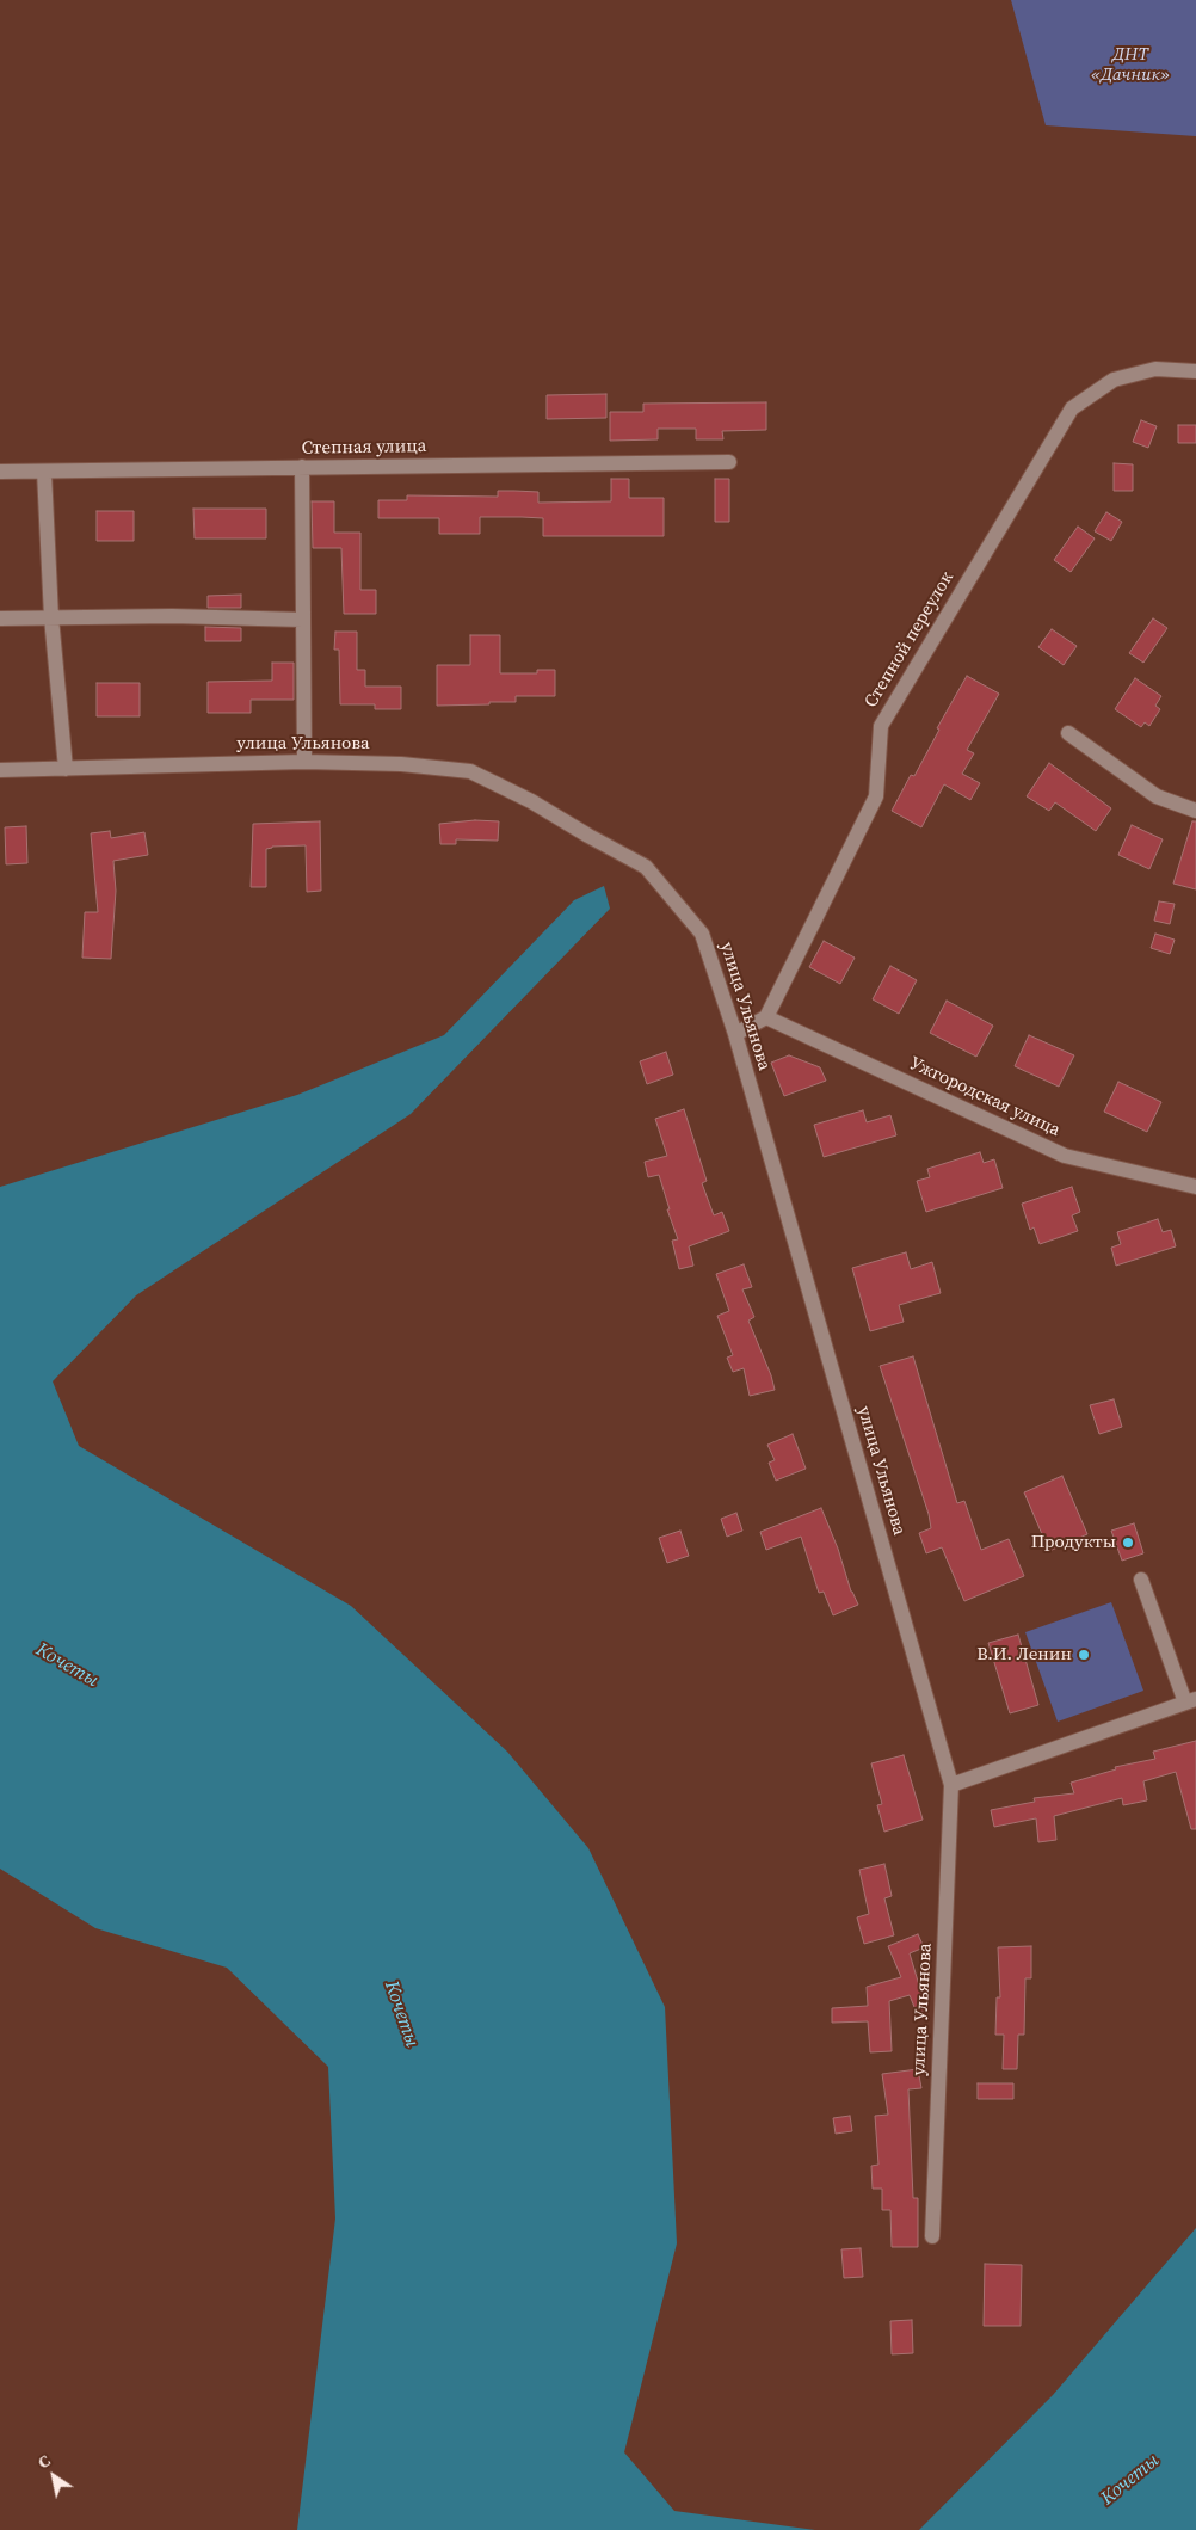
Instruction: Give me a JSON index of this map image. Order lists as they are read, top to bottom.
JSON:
{
  "streets": {
    "street": [
      "Степная улица",
      "Степной переулок",
      "улица Ульянова",
      "Ужгородская улица"
    ]
  },
  "crossings": [
    ["Степной переулок", "Ужгородская улица"]
  ],
  "water": ["Кочеты"],
  "parks": ["ДНТ «Дачник»"],
  "places": ["Продукты", "В.И. Ленин"],
  "north": "top left"
}
